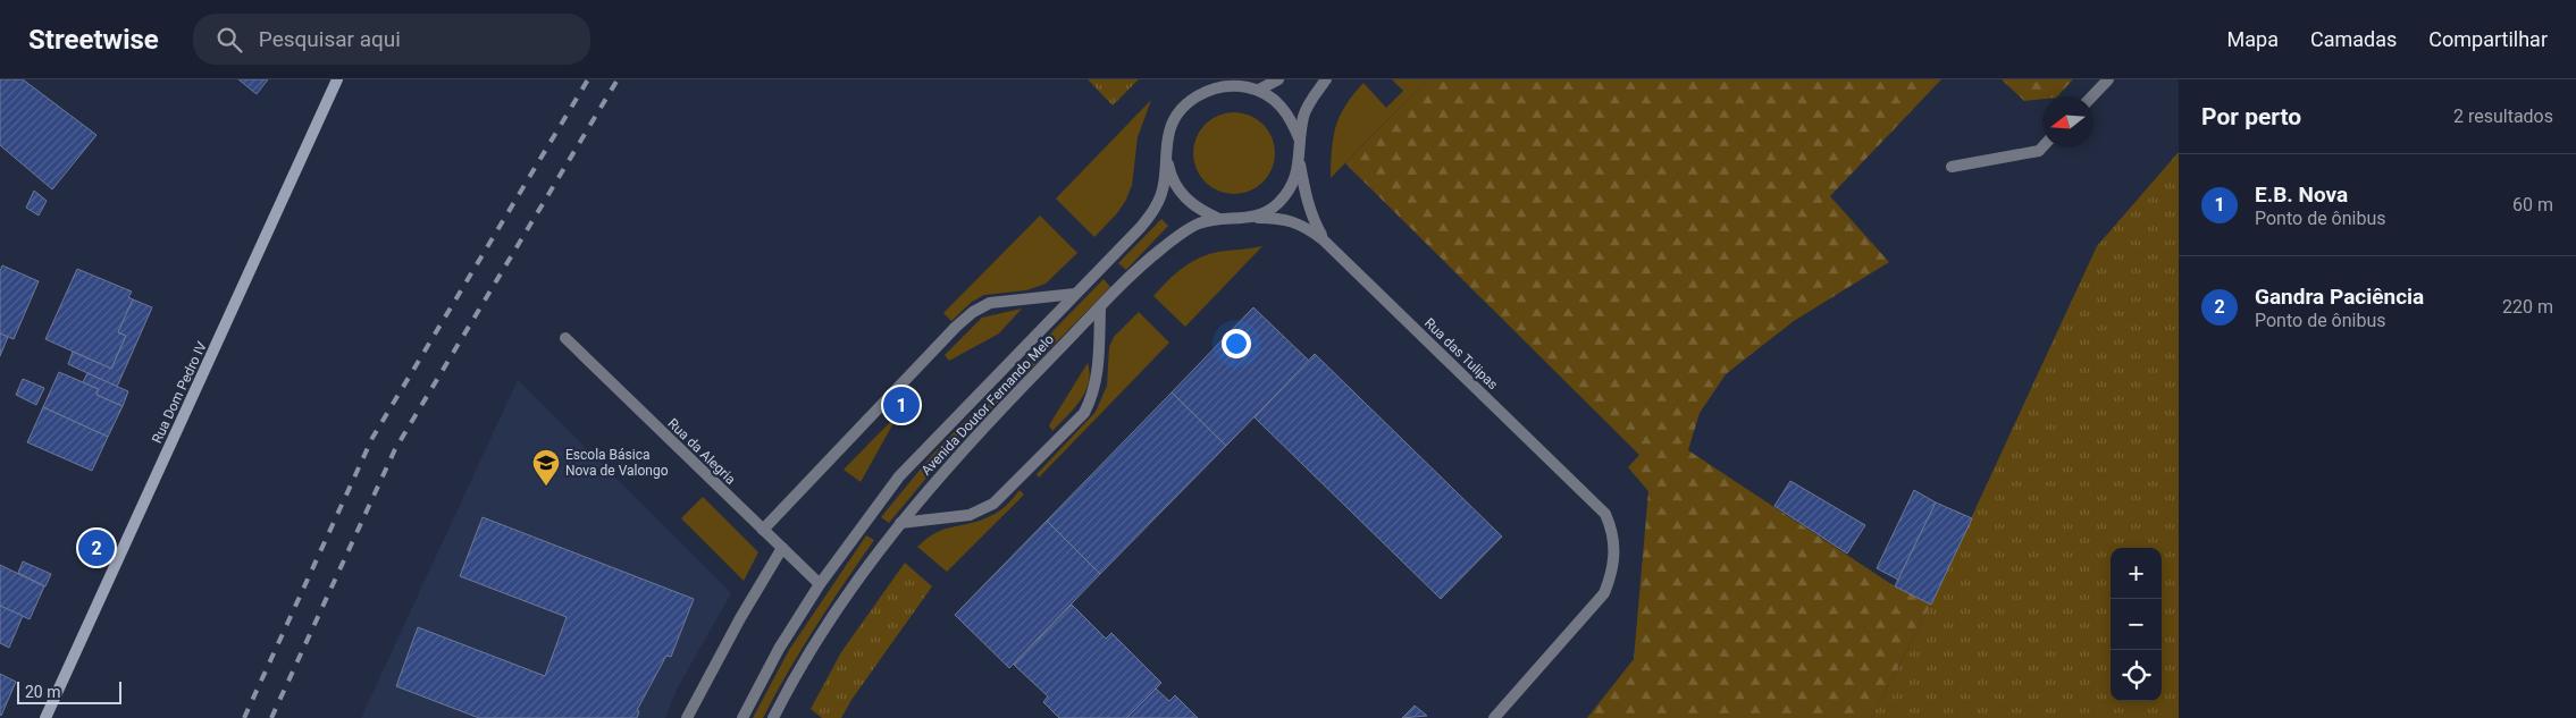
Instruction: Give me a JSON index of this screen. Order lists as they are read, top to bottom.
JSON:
{
  "streets": {
    "street": [
      "Rua das Tulipas",
      "Rua Dom Pedro IV",
      "Avenida Doutor Fernando Melo",
      "Rua da Alegria"
    ]
  },
  "crossings": [
    ["Avenida Doutor Fernando Melo", "Rua da Alegria"]
  ],
  "places": {
    "school or university": ["Escola Básica Nova de Valongo"]
  },
  "scale_bar": "20 m",
  "north": "left",
  "page": {
    "header": "Streetwise",
    "search": "Pesquisar aqui",
    "nav": ["Mapa", "Camadas", "Compartilhar"],
    "heading": ["Por perto", "2 resultados"],
    "list": [
      {
        "mark": "1",
        "name": "E.B. Nova",
        "note": "Ponto de ônibus",
        "value": "60 m"
      },
      {
        "mark": "2",
        "name": "Gandra Paciência",
        "note": "Ponto de ônibus",
        "value": "220 m"
      }
    ],
    "pins": ["1", "2"],
    "map_buttons": ["+", "−"],
    "scale": "20 m"
  }
}
